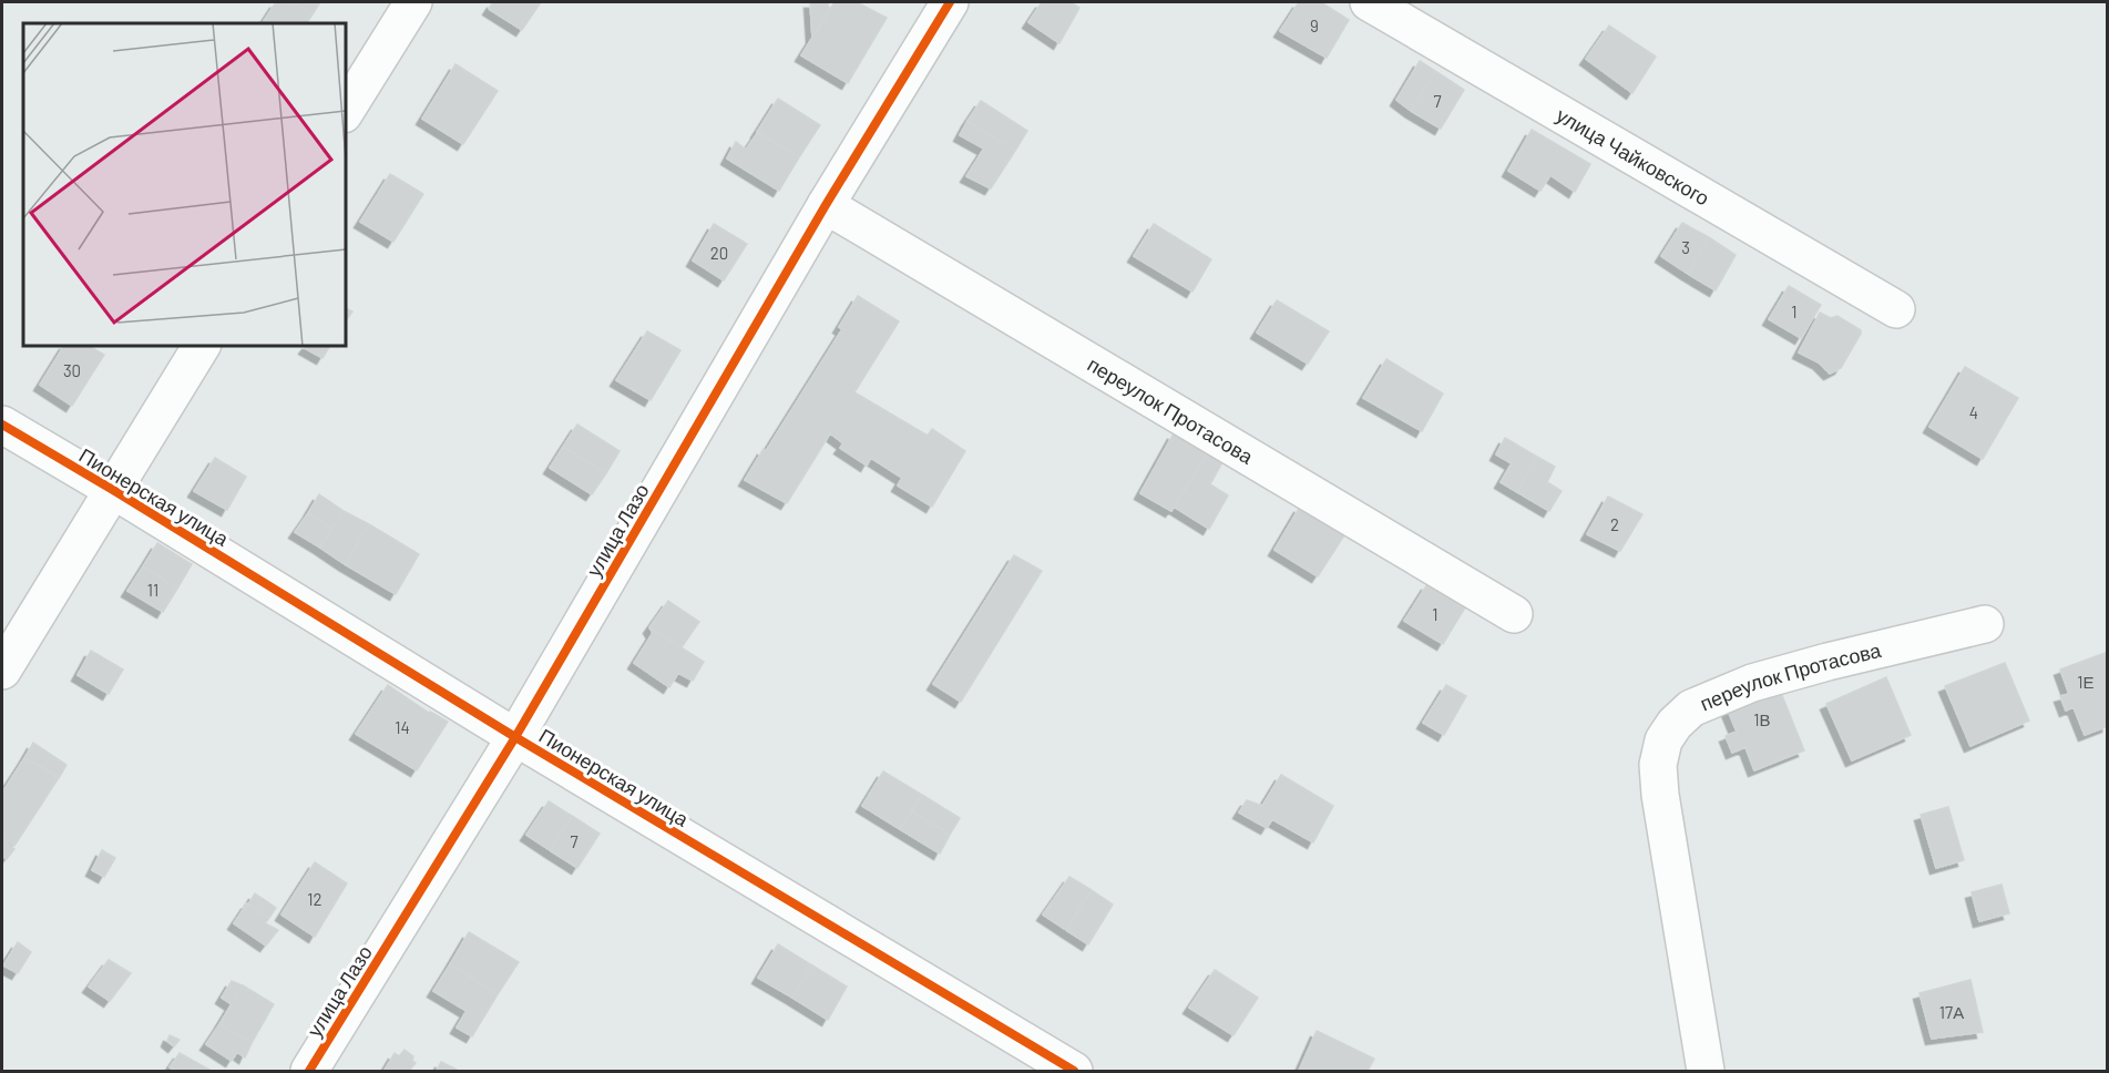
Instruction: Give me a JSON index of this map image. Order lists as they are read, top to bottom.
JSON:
{
  "streets": {
    "street": [
      "улица Чайковского",
      "переулок Протасова",
      "Пионерская улица",
      "улица Лазо"
    ]
  },
  "crossings": [
    ["переулок Протасова", "улица Лазо"],
    ["Пионерская улица", "улица Лазо"]
  ],
  "house_numbers": [
    "9",
    "7",
    "3",
    "20",
    "1",
    "30",
    "4",
    "2",
    "11",
    "1",
    "1Е",
    "1В",
    "14",
    "7",
    "12",
    "17А"
  ]
}
